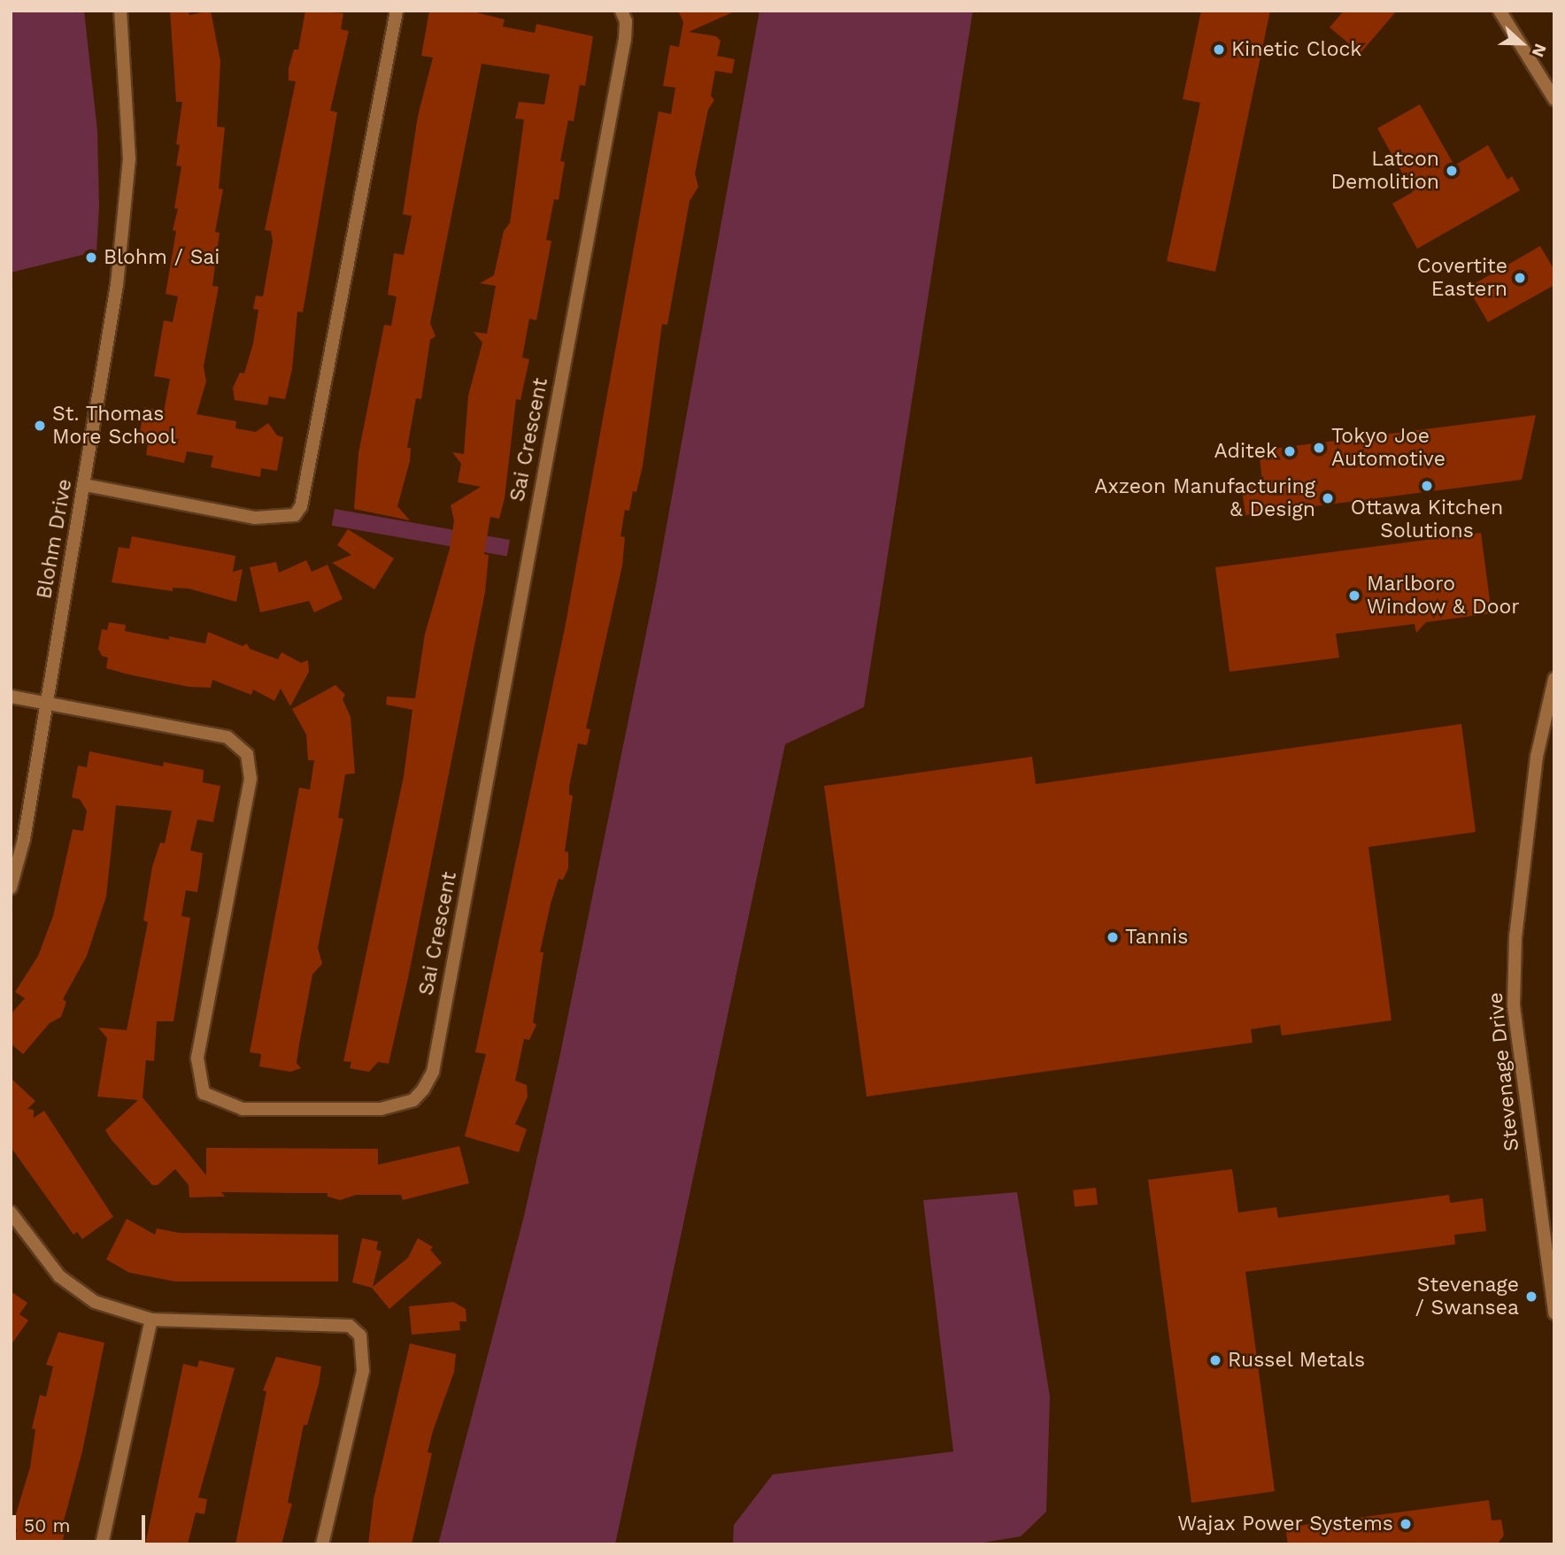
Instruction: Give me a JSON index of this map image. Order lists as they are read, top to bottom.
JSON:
{
  "streets": {
    "street": ["Sai Crescent", "Blohm Drive", "Stevenage Drive"]
  },
  "crossings": [
    ["Sai Crescent", "Blohm Drive"]
  ],
  "places": [
    "Kinetic Clock",
    "Latcon Demolition",
    "Blohm / Sai",
    "Covertite Eastern",
    "St. Thomas More School",
    "Tokyo Joe Automotive",
    "Aditek",
    "Ottawa Kitchen Solutions",
    "Axzeon Manufacturing & Design",
    "Marlboro Window & Door",
    "Tannis",
    "Stevenage / Swansea",
    "Russel Metals",
    "Wajax Power Systems"
  ],
  "scale_bar": "50 m",
  "north": "right"
}
